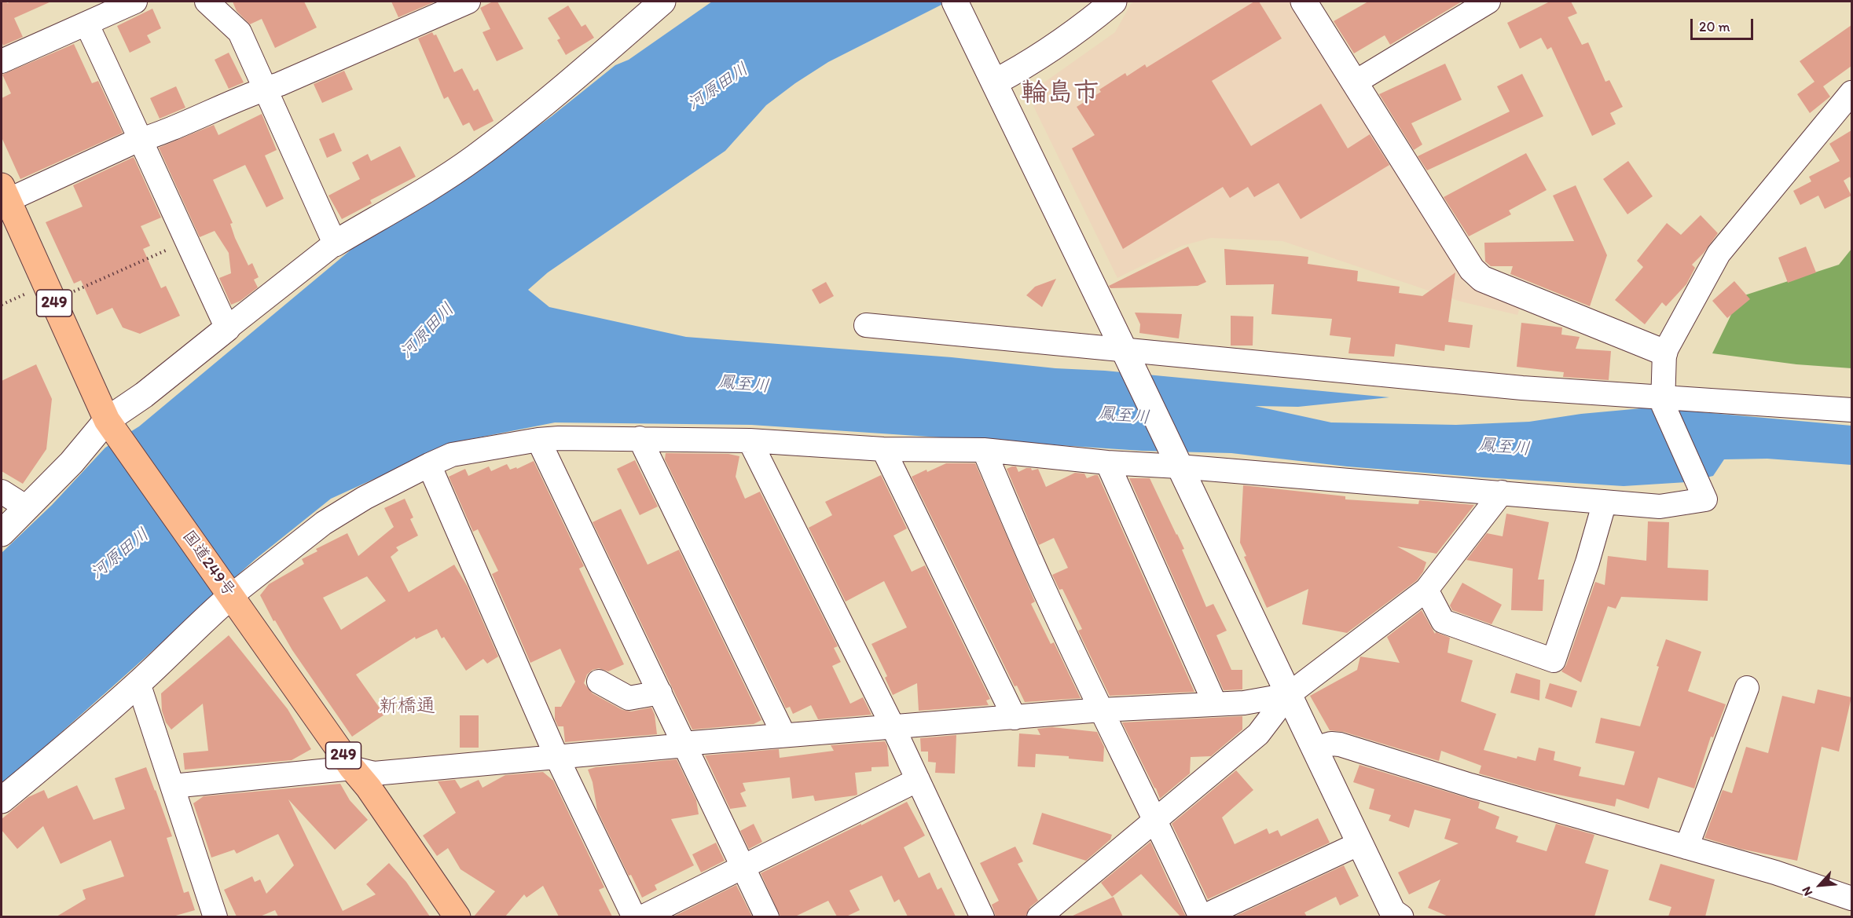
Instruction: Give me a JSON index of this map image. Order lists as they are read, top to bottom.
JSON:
{
  "streets": {
    "highway": ["249", "国道249号"]
  },
  "districts": ["輪島市", "新橋通"],
  "water": ["河原田川", "鳳至川"],
  "scale_bar": "20 m",
  "north": "bottom left"
}
